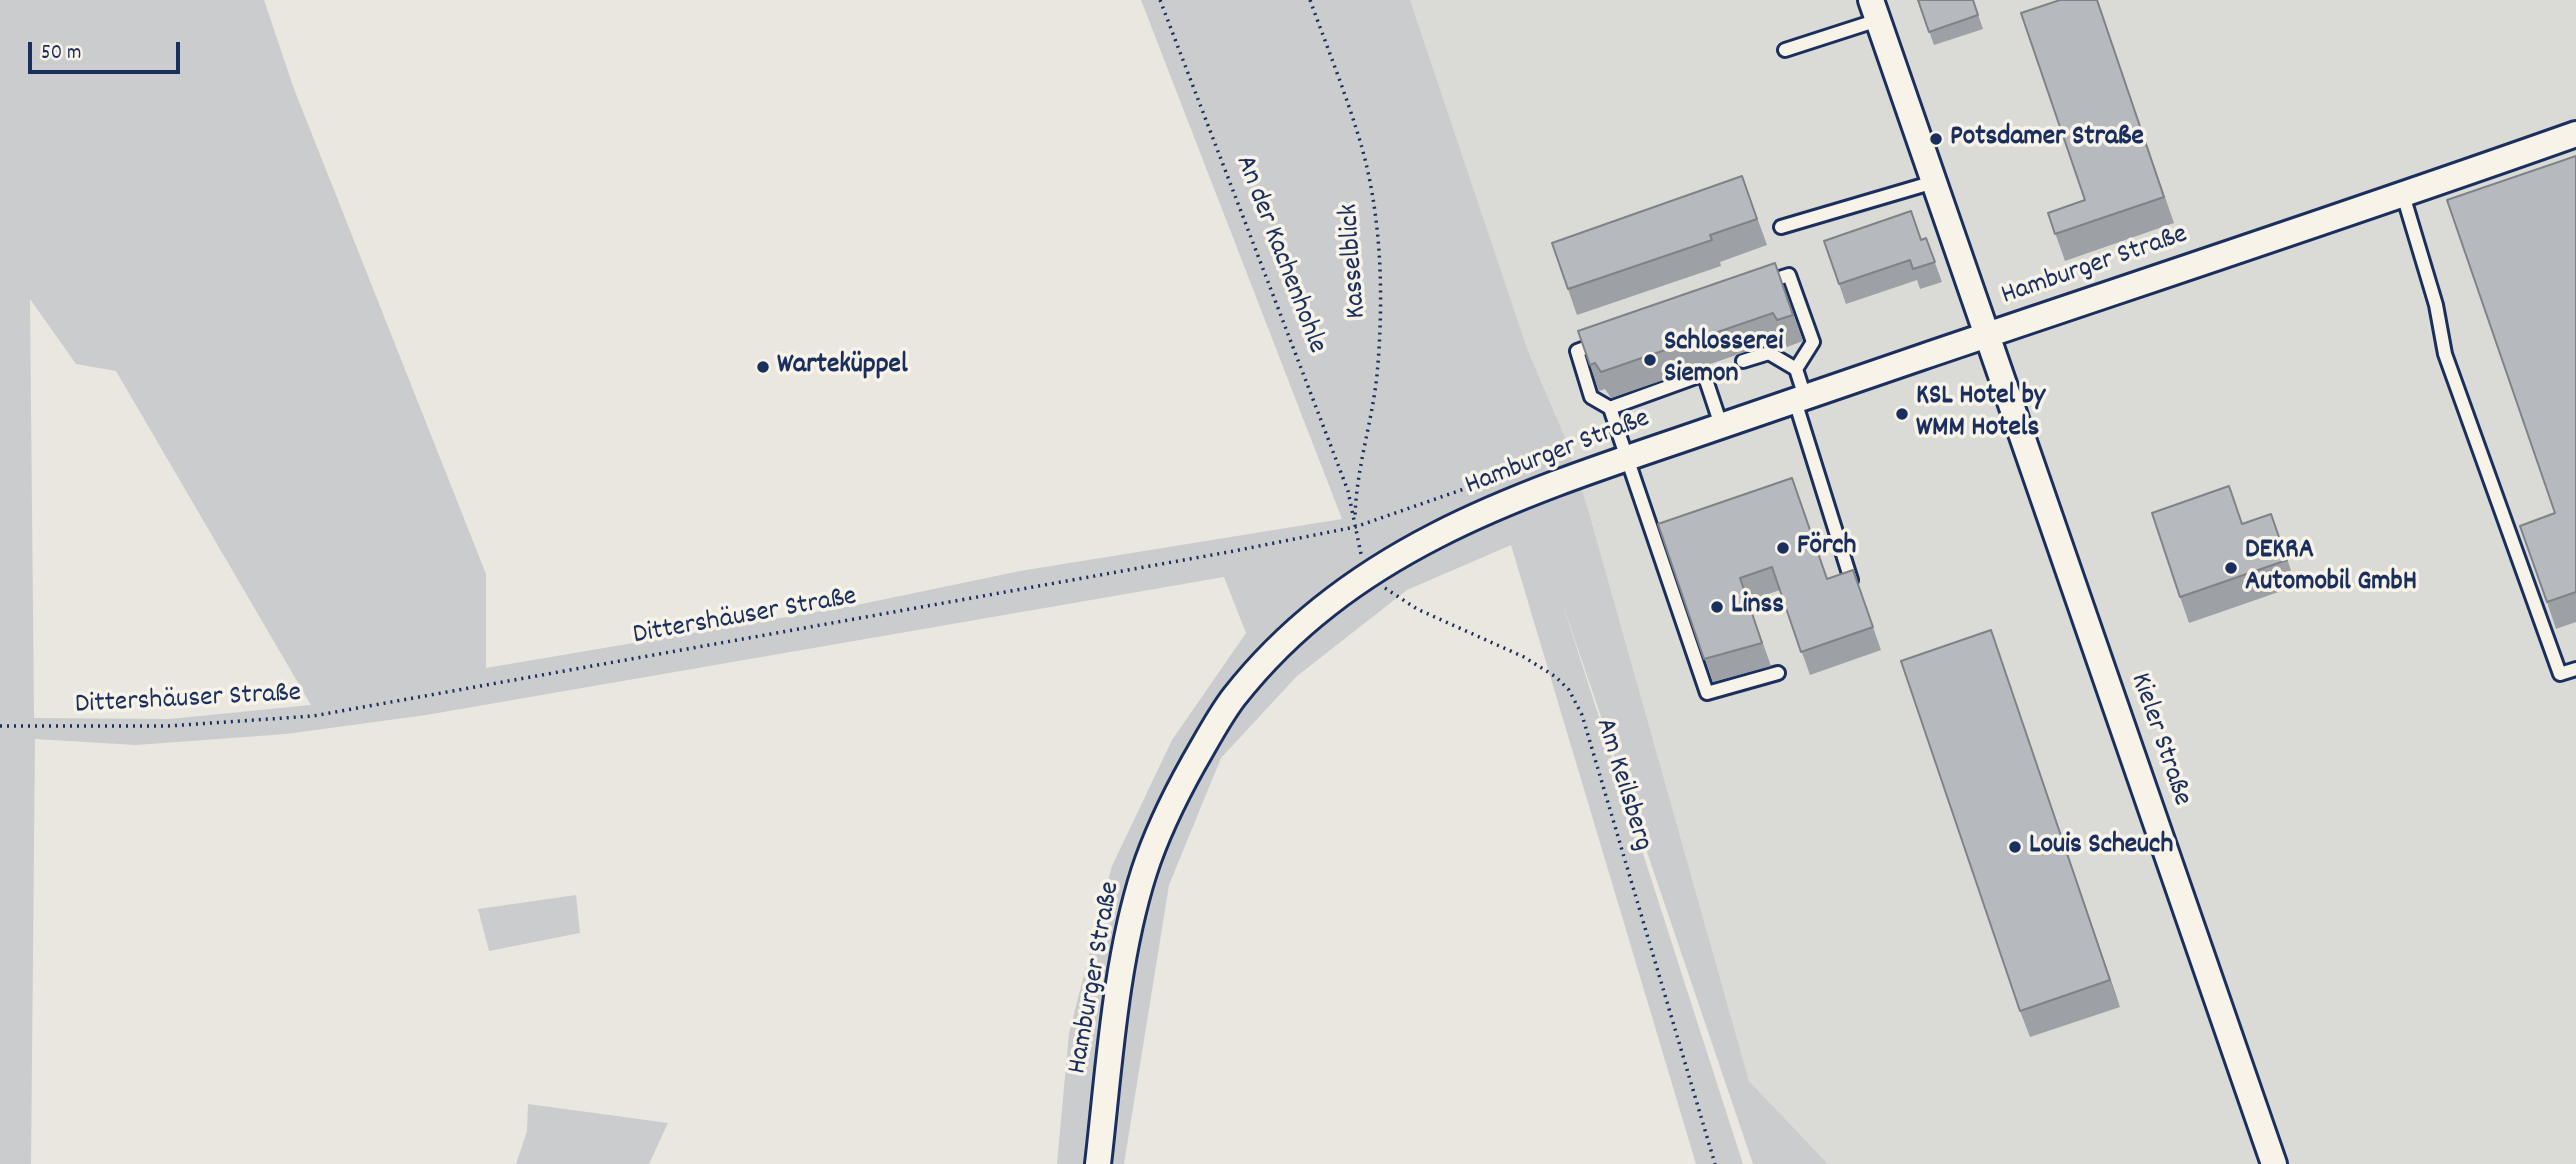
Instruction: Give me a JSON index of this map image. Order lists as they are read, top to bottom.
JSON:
{
  "streets": {
    "street": ["Hamburger Straße", "Kieler Straße"],
    "path": [
      "An der Kachenhohle",
      "Kasselblick",
      "Dittershäuser Straße",
      "Am Keilsberg"
    ]
  },
  "crossings": [
    ["An der Kachenhohle", "Kasselblick"],
    ["An der Kachenhohle", "Dittershäuser Straße"],
    ["An der Kachenhohle", "Am Keilsberg"],
    ["Kasselblick", "Dittershäuser Straße"],
    ["Kasselblick", "Am Keilsberg"],
    ["Hamburger Straße", "Kieler Straße"],
    ["Hamburger Straße", "Am Keilsberg"],
    ["Dittershäuser Straße", "Am Keilsberg"]
  ],
  "places": [
    "Potsdamer Straße",
    "Schlosserei Siemon",
    "Warteküppel",
    "KSL Hotel by WMM Hotels",
    "Förch",
    "DEKRA Automobil GmbH",
    "Linss",
    "Louis Scheuch"
  ],
  "scale_bar": "50 m"
}
